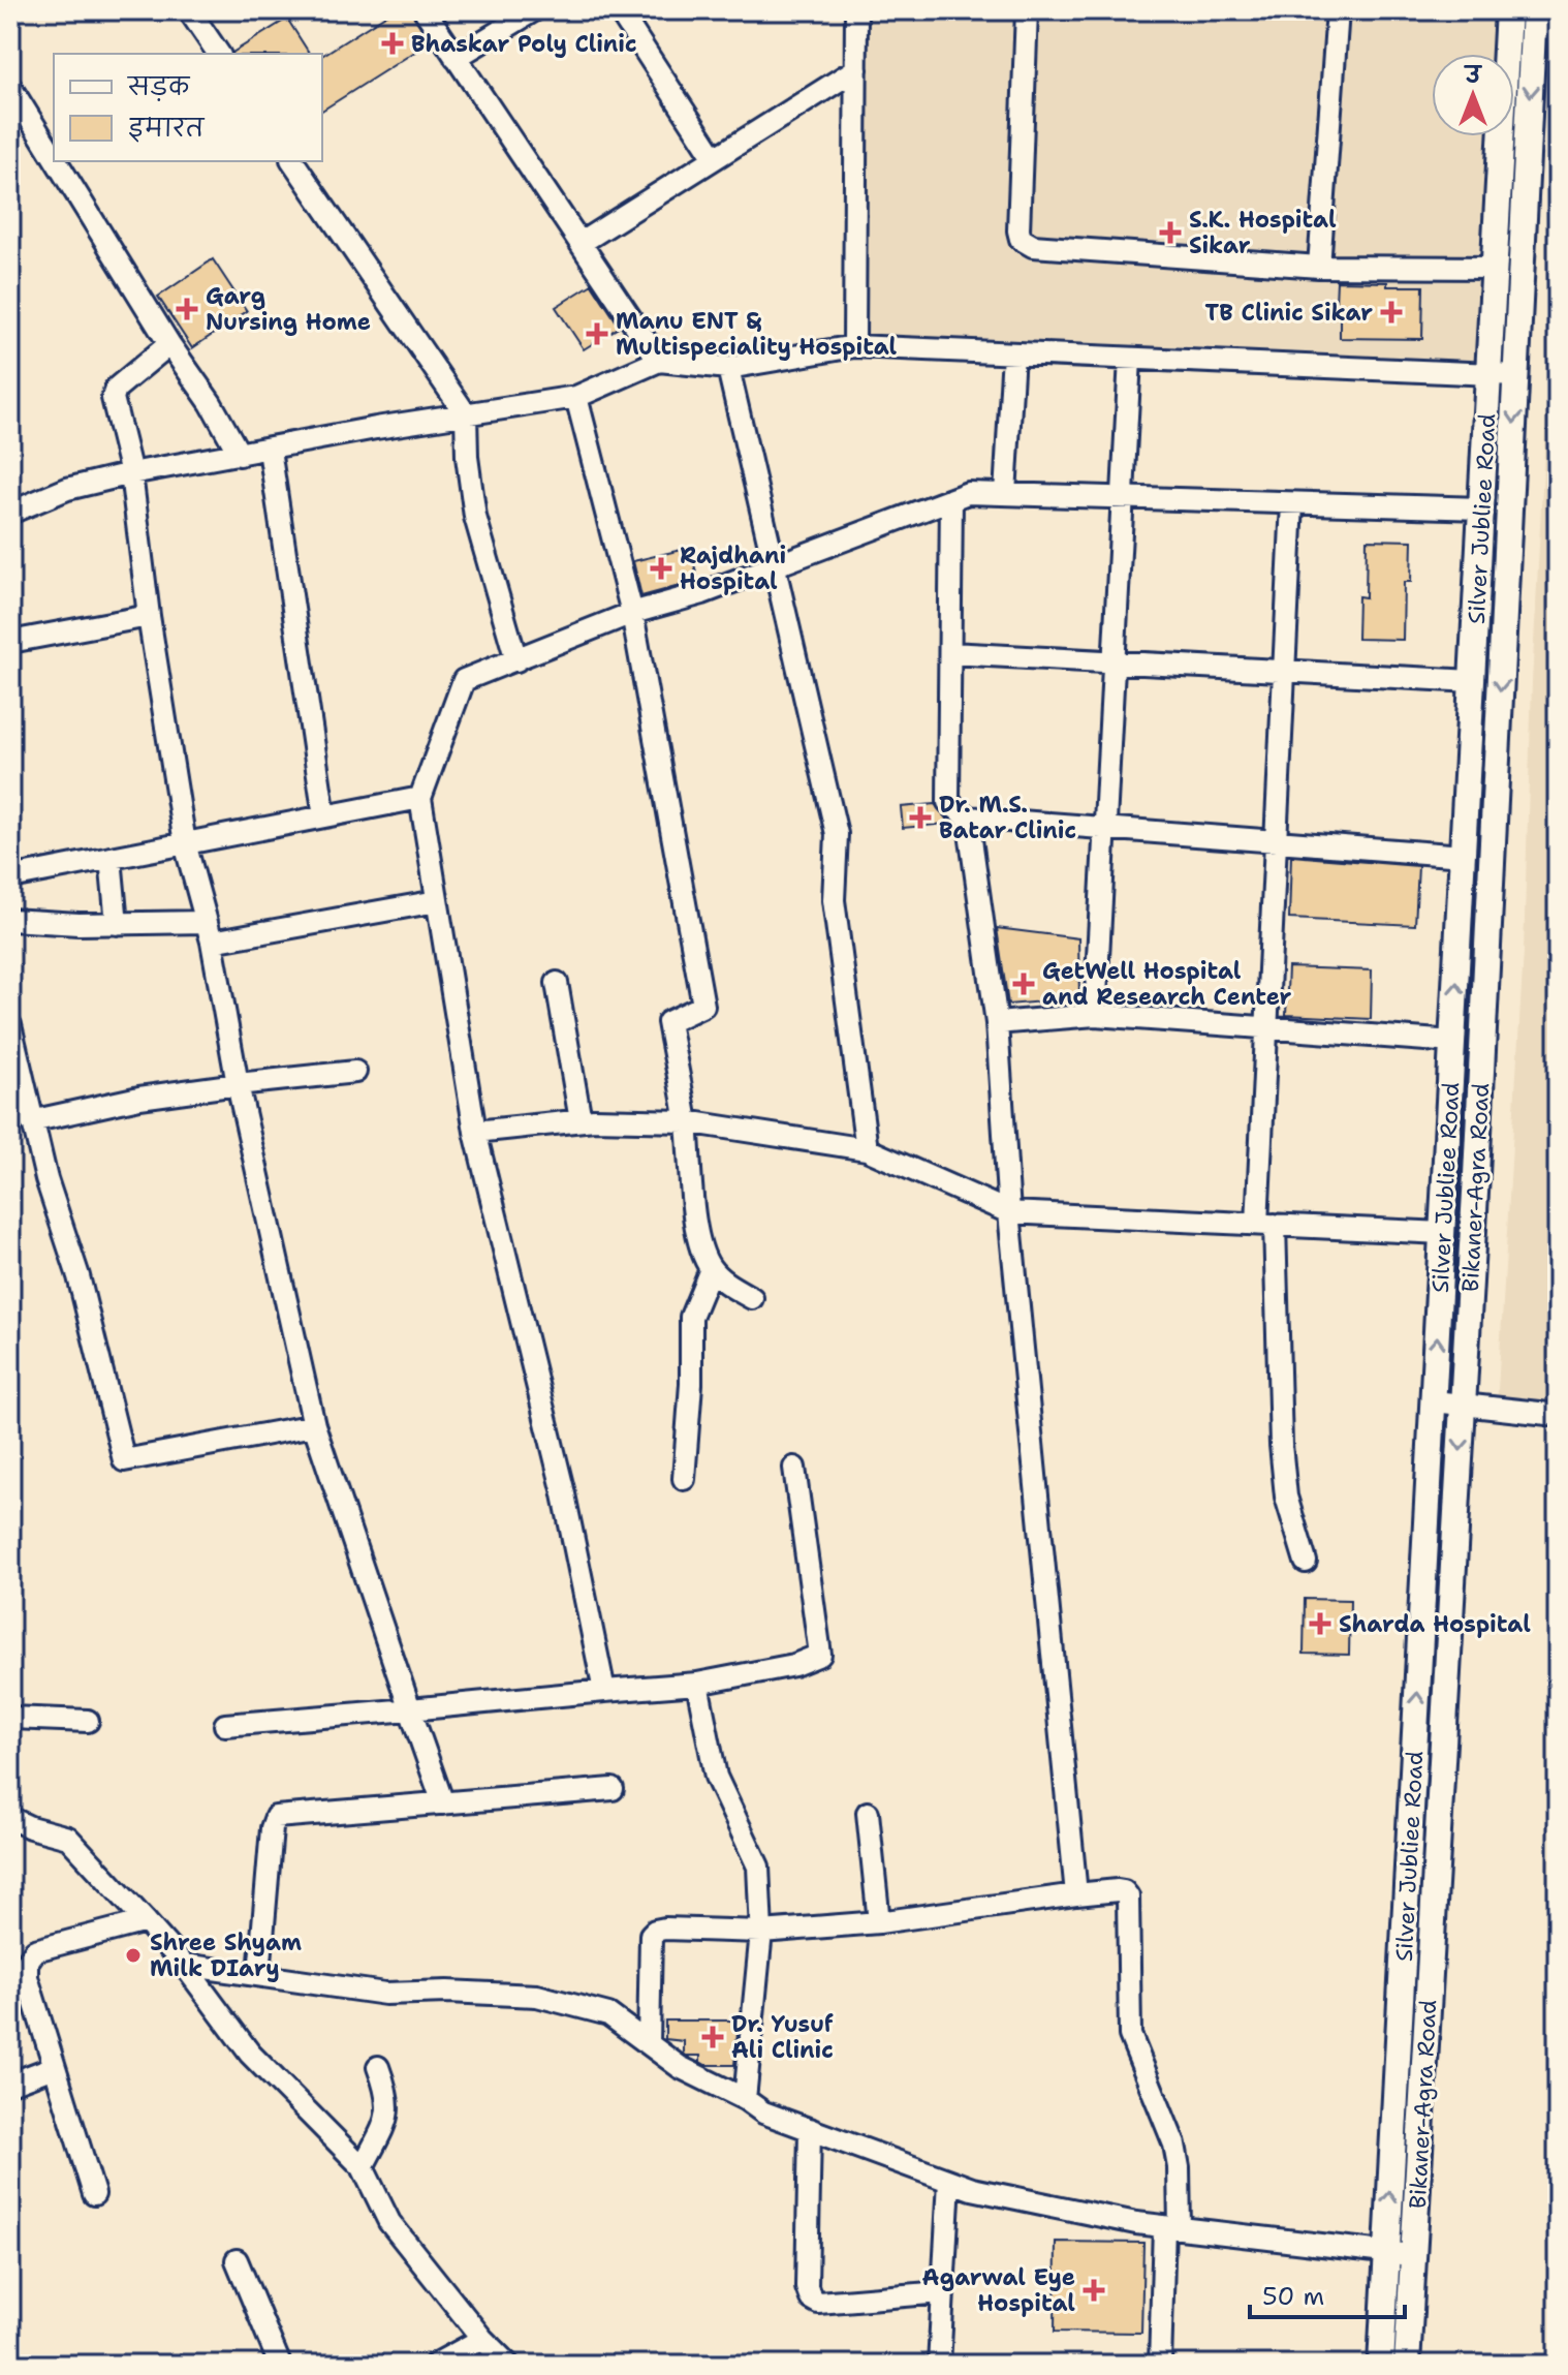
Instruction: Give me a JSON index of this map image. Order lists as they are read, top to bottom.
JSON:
{
  "streets": {
    "main road": ["Silver Jubliee Road", "Bikaner-Agra Road"]
  },
  "one_way": ["Silver Jubliee Road", "Bikaner-Agra Road"],
  "places": {
    "health": [
      "Bhaskar Poly Clinic",
      "S.K. Hospital Sikar",
      "Garg Nursing Home",
      "TB Clinic Sikar",
      "Manu ENT & Multispeciality Hospital",
      "Rajdhani Hospital",
      "Dr. M.S. Batar Clinic",
      "GetWell Hospital and Research Center",
      "Sharda Hospital",
      "Dr. Yusuf Ali Clinic",
      "Agarwal Eye Hospital"
    ],
    "other": ["Shree Shyam Milk DIary"]
  },
  "legend": ["सड़क", "इमारत"],
  "scale_bar": "50 m",
  "north": "top"
}
